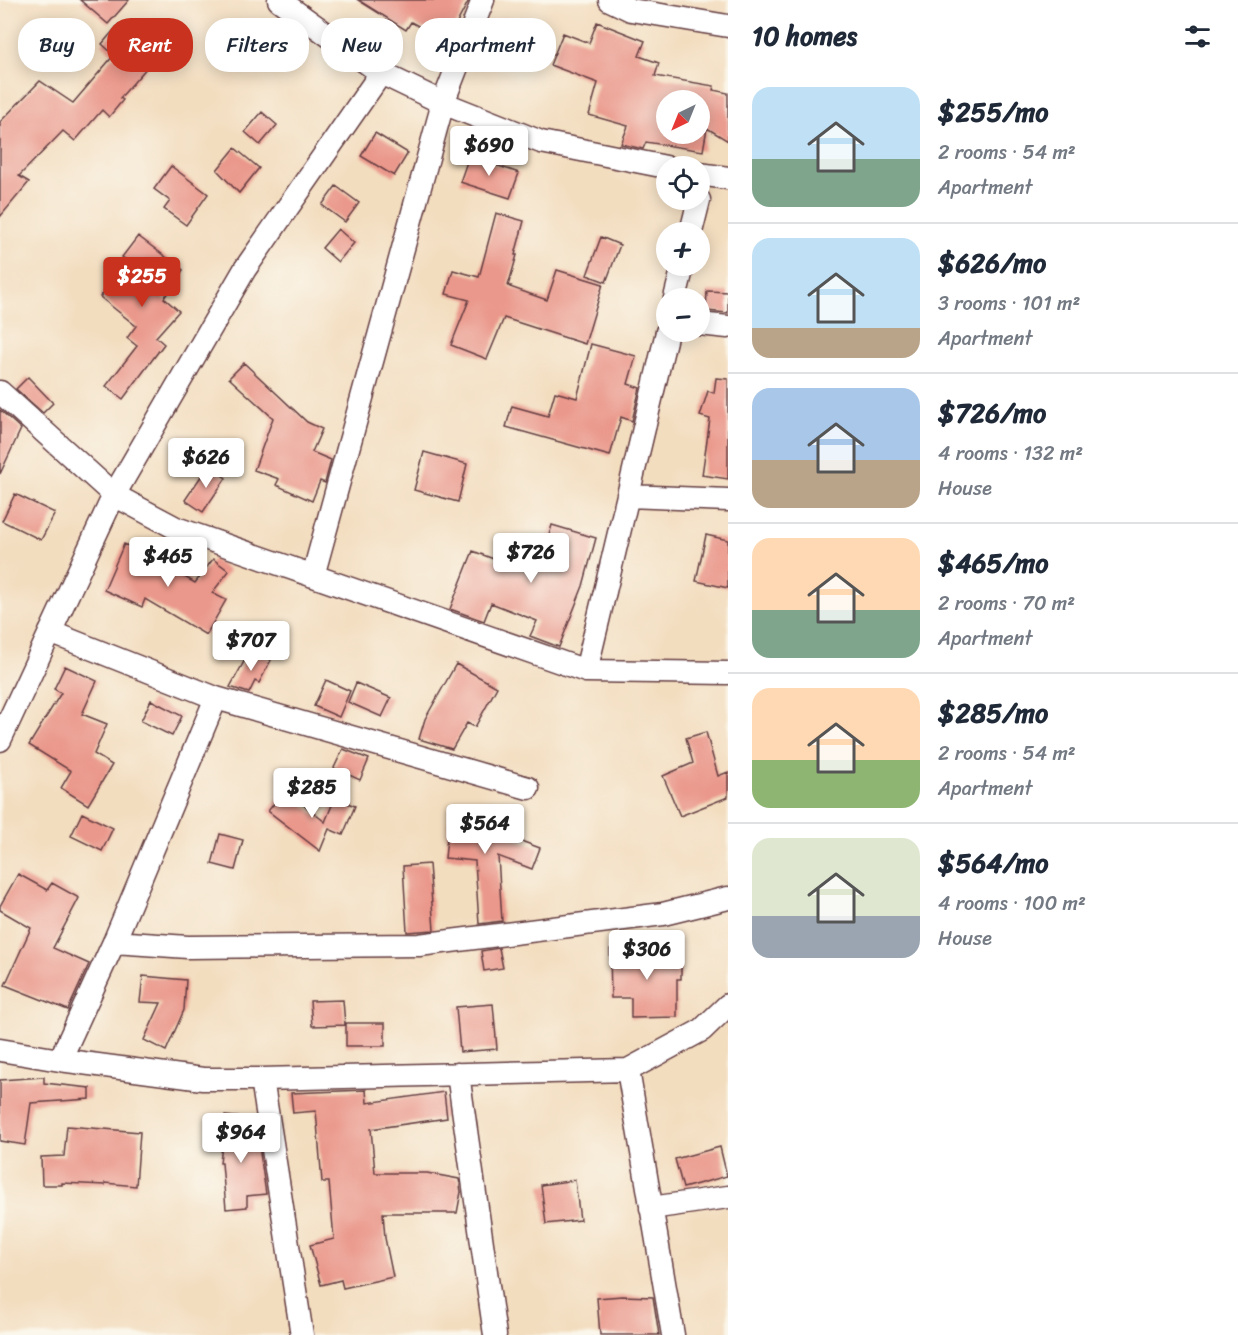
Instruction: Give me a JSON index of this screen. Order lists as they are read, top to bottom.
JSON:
{
  "north": "bottom left",
  "page": {
    "heading": "10 homes",
    "chip": [
      "Buy",
      "Rent",
      "Filters",
      "New",
      "Apartment"
    ],
    "list": [
      {
        "name": "$255/mo",
        "note": "2 rooms · 54 m² · Apartment"
      },
      {
        "name": "$626/mo",
        "note": "3 rooms · 101 m² · Apartment"
      },
      {
        "name": "$726/mo",
        "note": "4 rooms · 132 m² · House"
      },
      {
        "name": "$465/mo",
        "note": "2 rooms · 70 m² · Apartment"
      },
      {
        "name": "$285/mo",
        "note": "2 rooms · 54 m² · Apartment"
      },
      {
        "name": "$564/mo",
        "note": "4 rooms · 100 m² · House"
      }
    ],
    "map_buttons": ["+", "−"],
    "price": [
      "$690",
      "$255",
      "$626",
      "$726",
      "$465",
      "$707",
      "$285",
      "$564",
      "$306",
      "$964"
    ]
  }
}
